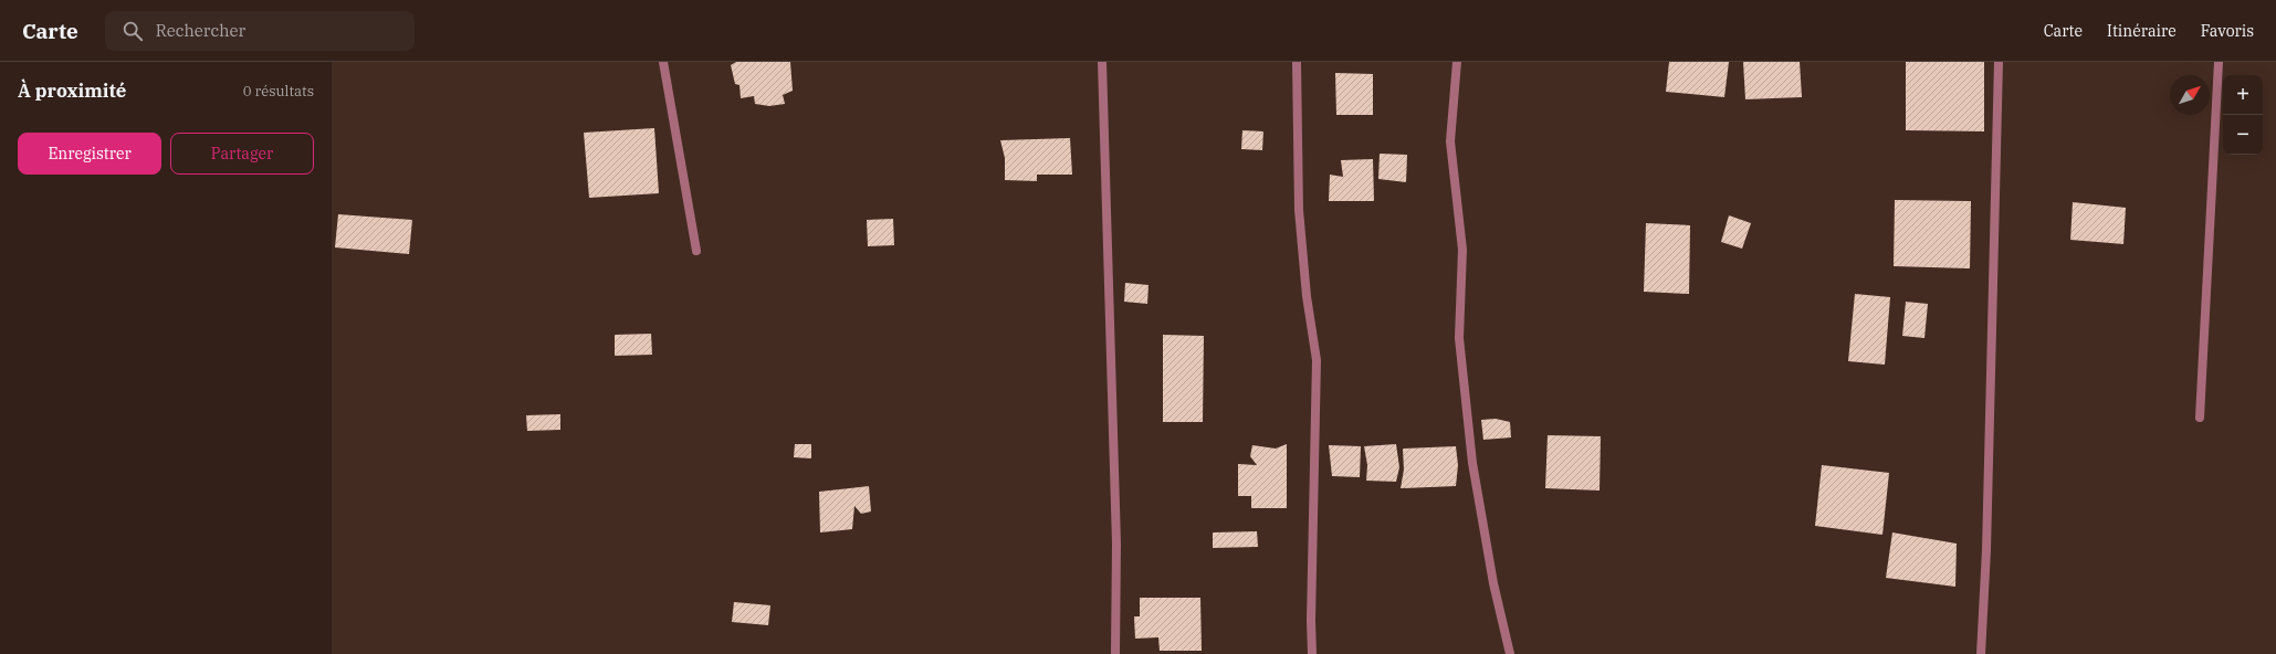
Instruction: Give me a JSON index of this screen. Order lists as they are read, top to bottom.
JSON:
{
  "north": "top right",
  "page": {
    "header": "Carte",
    "search": "Rechercher",
    "nav": ["Carte", "Itinéraire", "Favoris"],
    "heading": ["À proximité", "0 résultats"],
    "map_buttons": ["+", "−"],
    "buttons": ["Enregistrer", "Partager"]
  }
}
